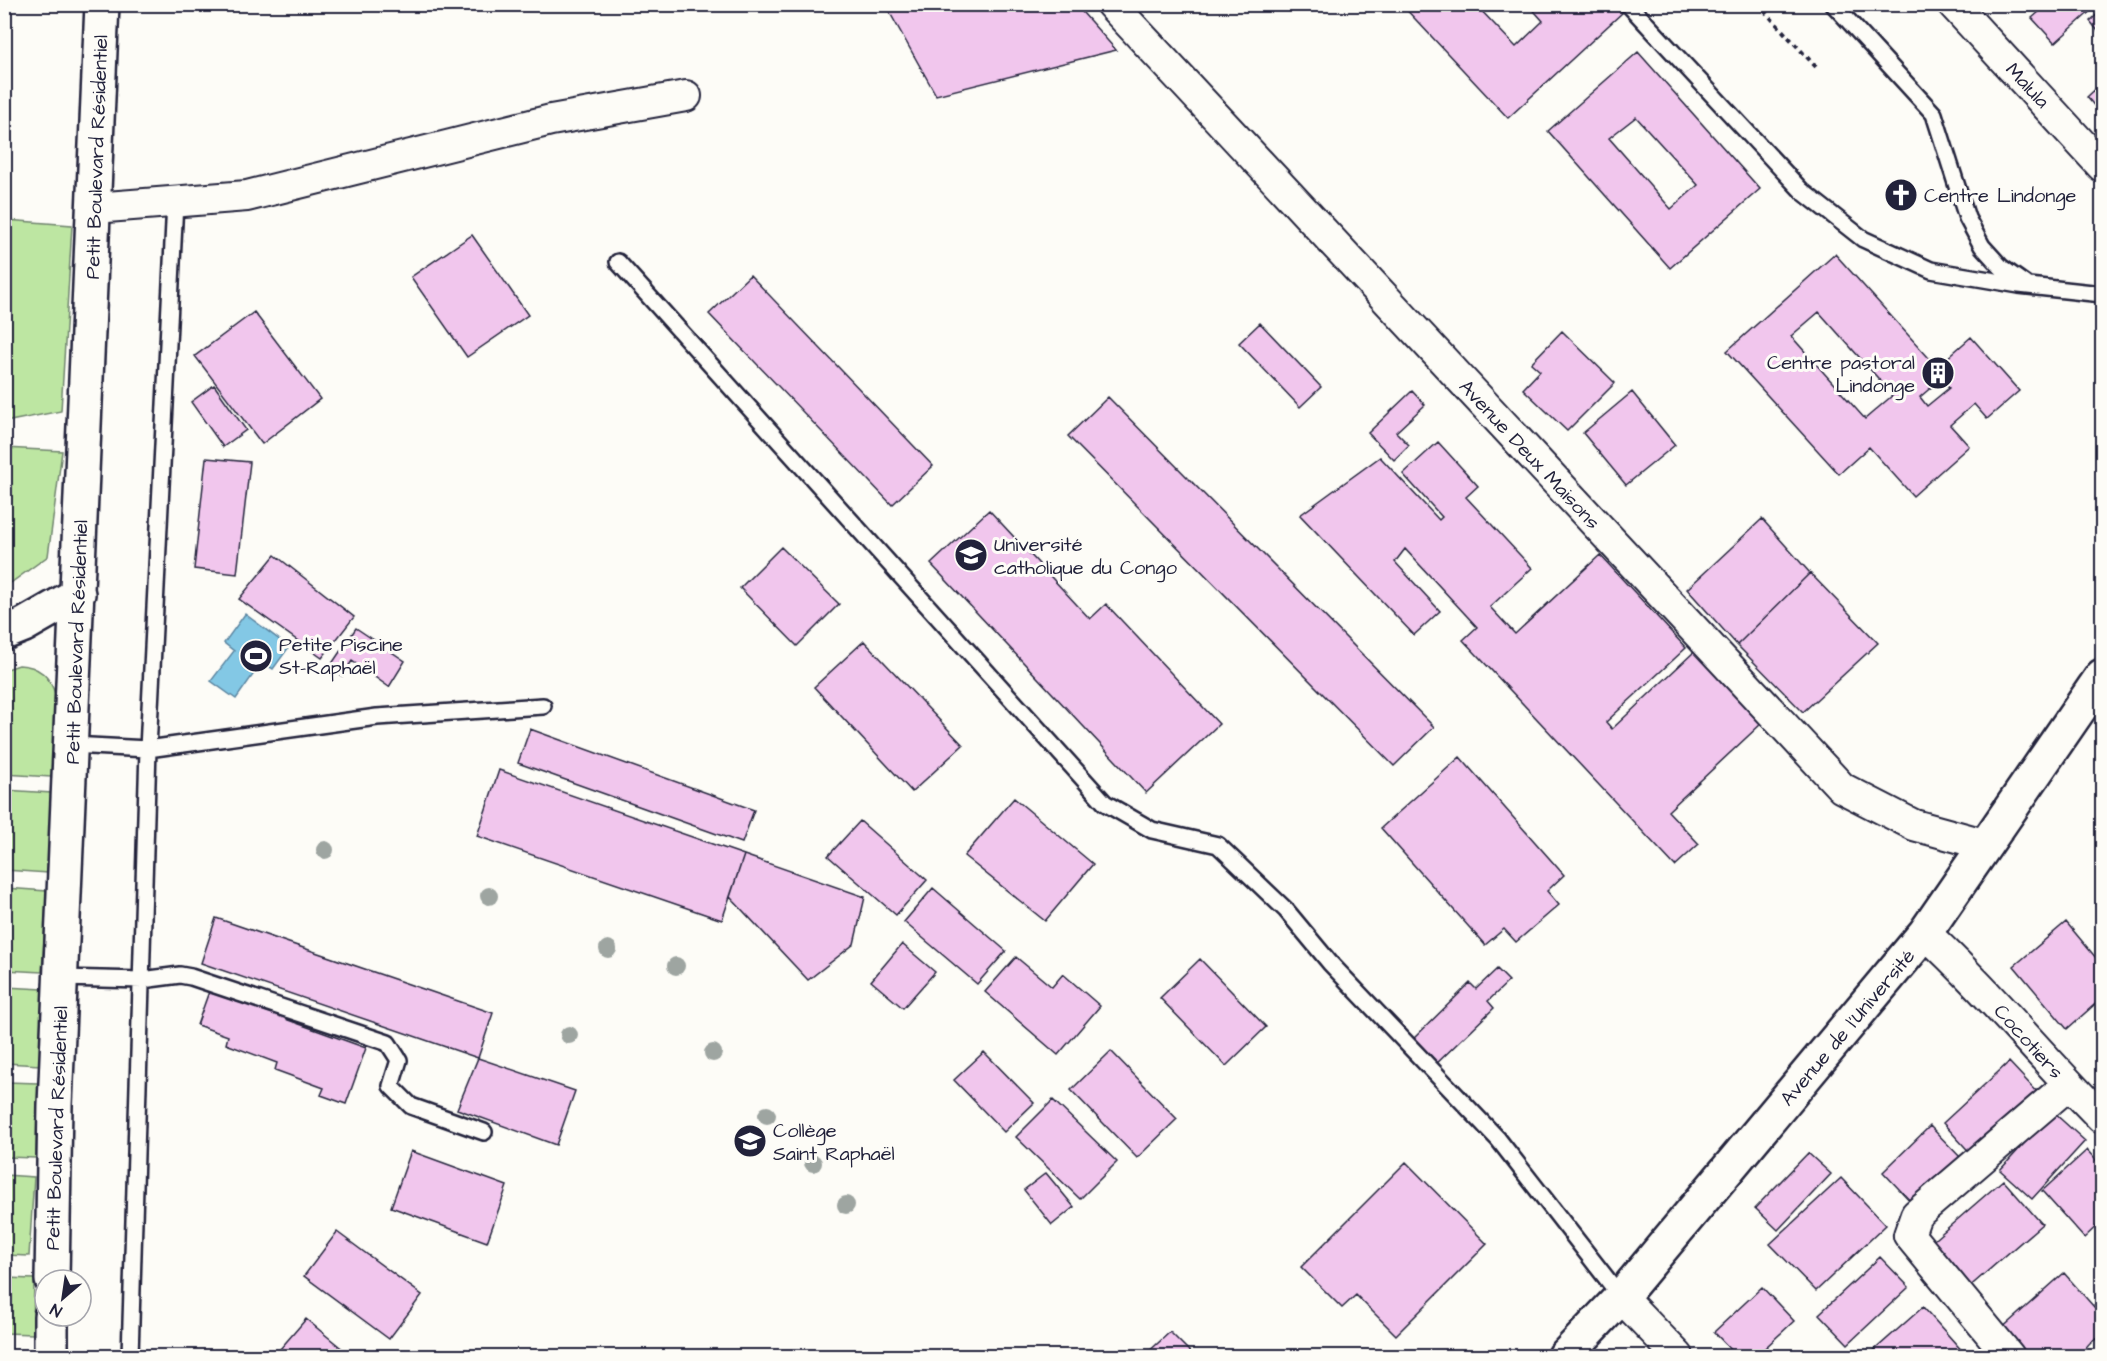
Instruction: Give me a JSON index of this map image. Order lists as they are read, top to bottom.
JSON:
{
  "streets": {
    "street": [
      "Malula",
      "Petit Boulevard Résidentiel",
      "Avenue Deux Maisons",
      "Avenue de l’Université",
      "Cocotiers"
    ]
  },
  "crossings": [
    ["Avenue Deux Maisons", "Avenue de l’Université"],
    ["Avenue de l’Université", "Cocotiers"]
  ],
  "places": {
    "church": ["Centre Lindonge"],
    "building": ["Centre pastoral Lindonge"],
    "school or university": ["Université catholique du Congo", "Collège Saint Raphaël"],
    "sports": ["Petite Piscine St-Raphaël"]
  },
  "north": "bottom left"
}
